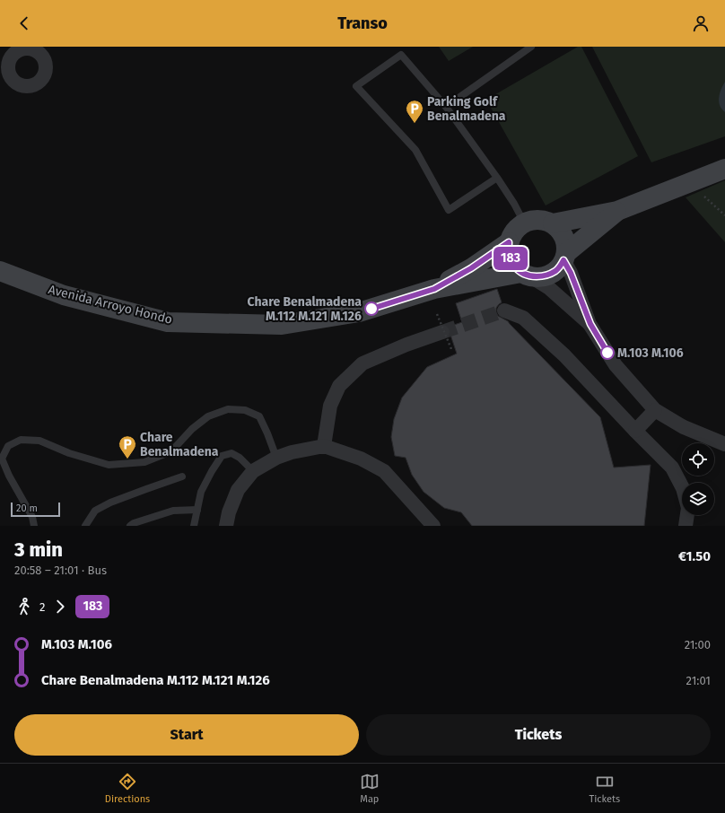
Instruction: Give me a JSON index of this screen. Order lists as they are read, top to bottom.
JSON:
{
  "streets": {
    "main road": ["Avenida Arroyo Hondo"]
  },
  "places": {
    "parking": ["Parking Golf Benalmadena", "Chare Benalmadena"],
    "other": ["Chare Benalmadena M.112 M.121 M.126", "M.103 M.106"]
  },
  "lines": ["bus line 183"],
  "scale_bar": "20 m",
  "page": {
    "header": "Transo",
    "on_map": "183",
    "scale": "20 m",
    "heading": ["3 min", "20:58 – 21:01 · Bus", "€1.50"],
    "legs": ["2", "183"],
    "list": [
      {
        "name": "M.103 M.106",
        "value": "21:00"
      },
      {
        "name": "Chare Benalmadena M.112 M.121 M.126",
        "value": "21:01"
      }
    ],
    "buttons": ["Start", "Tickets"],
    "tabs": ["Directions", "Map", "Tickets"]
  }
}
